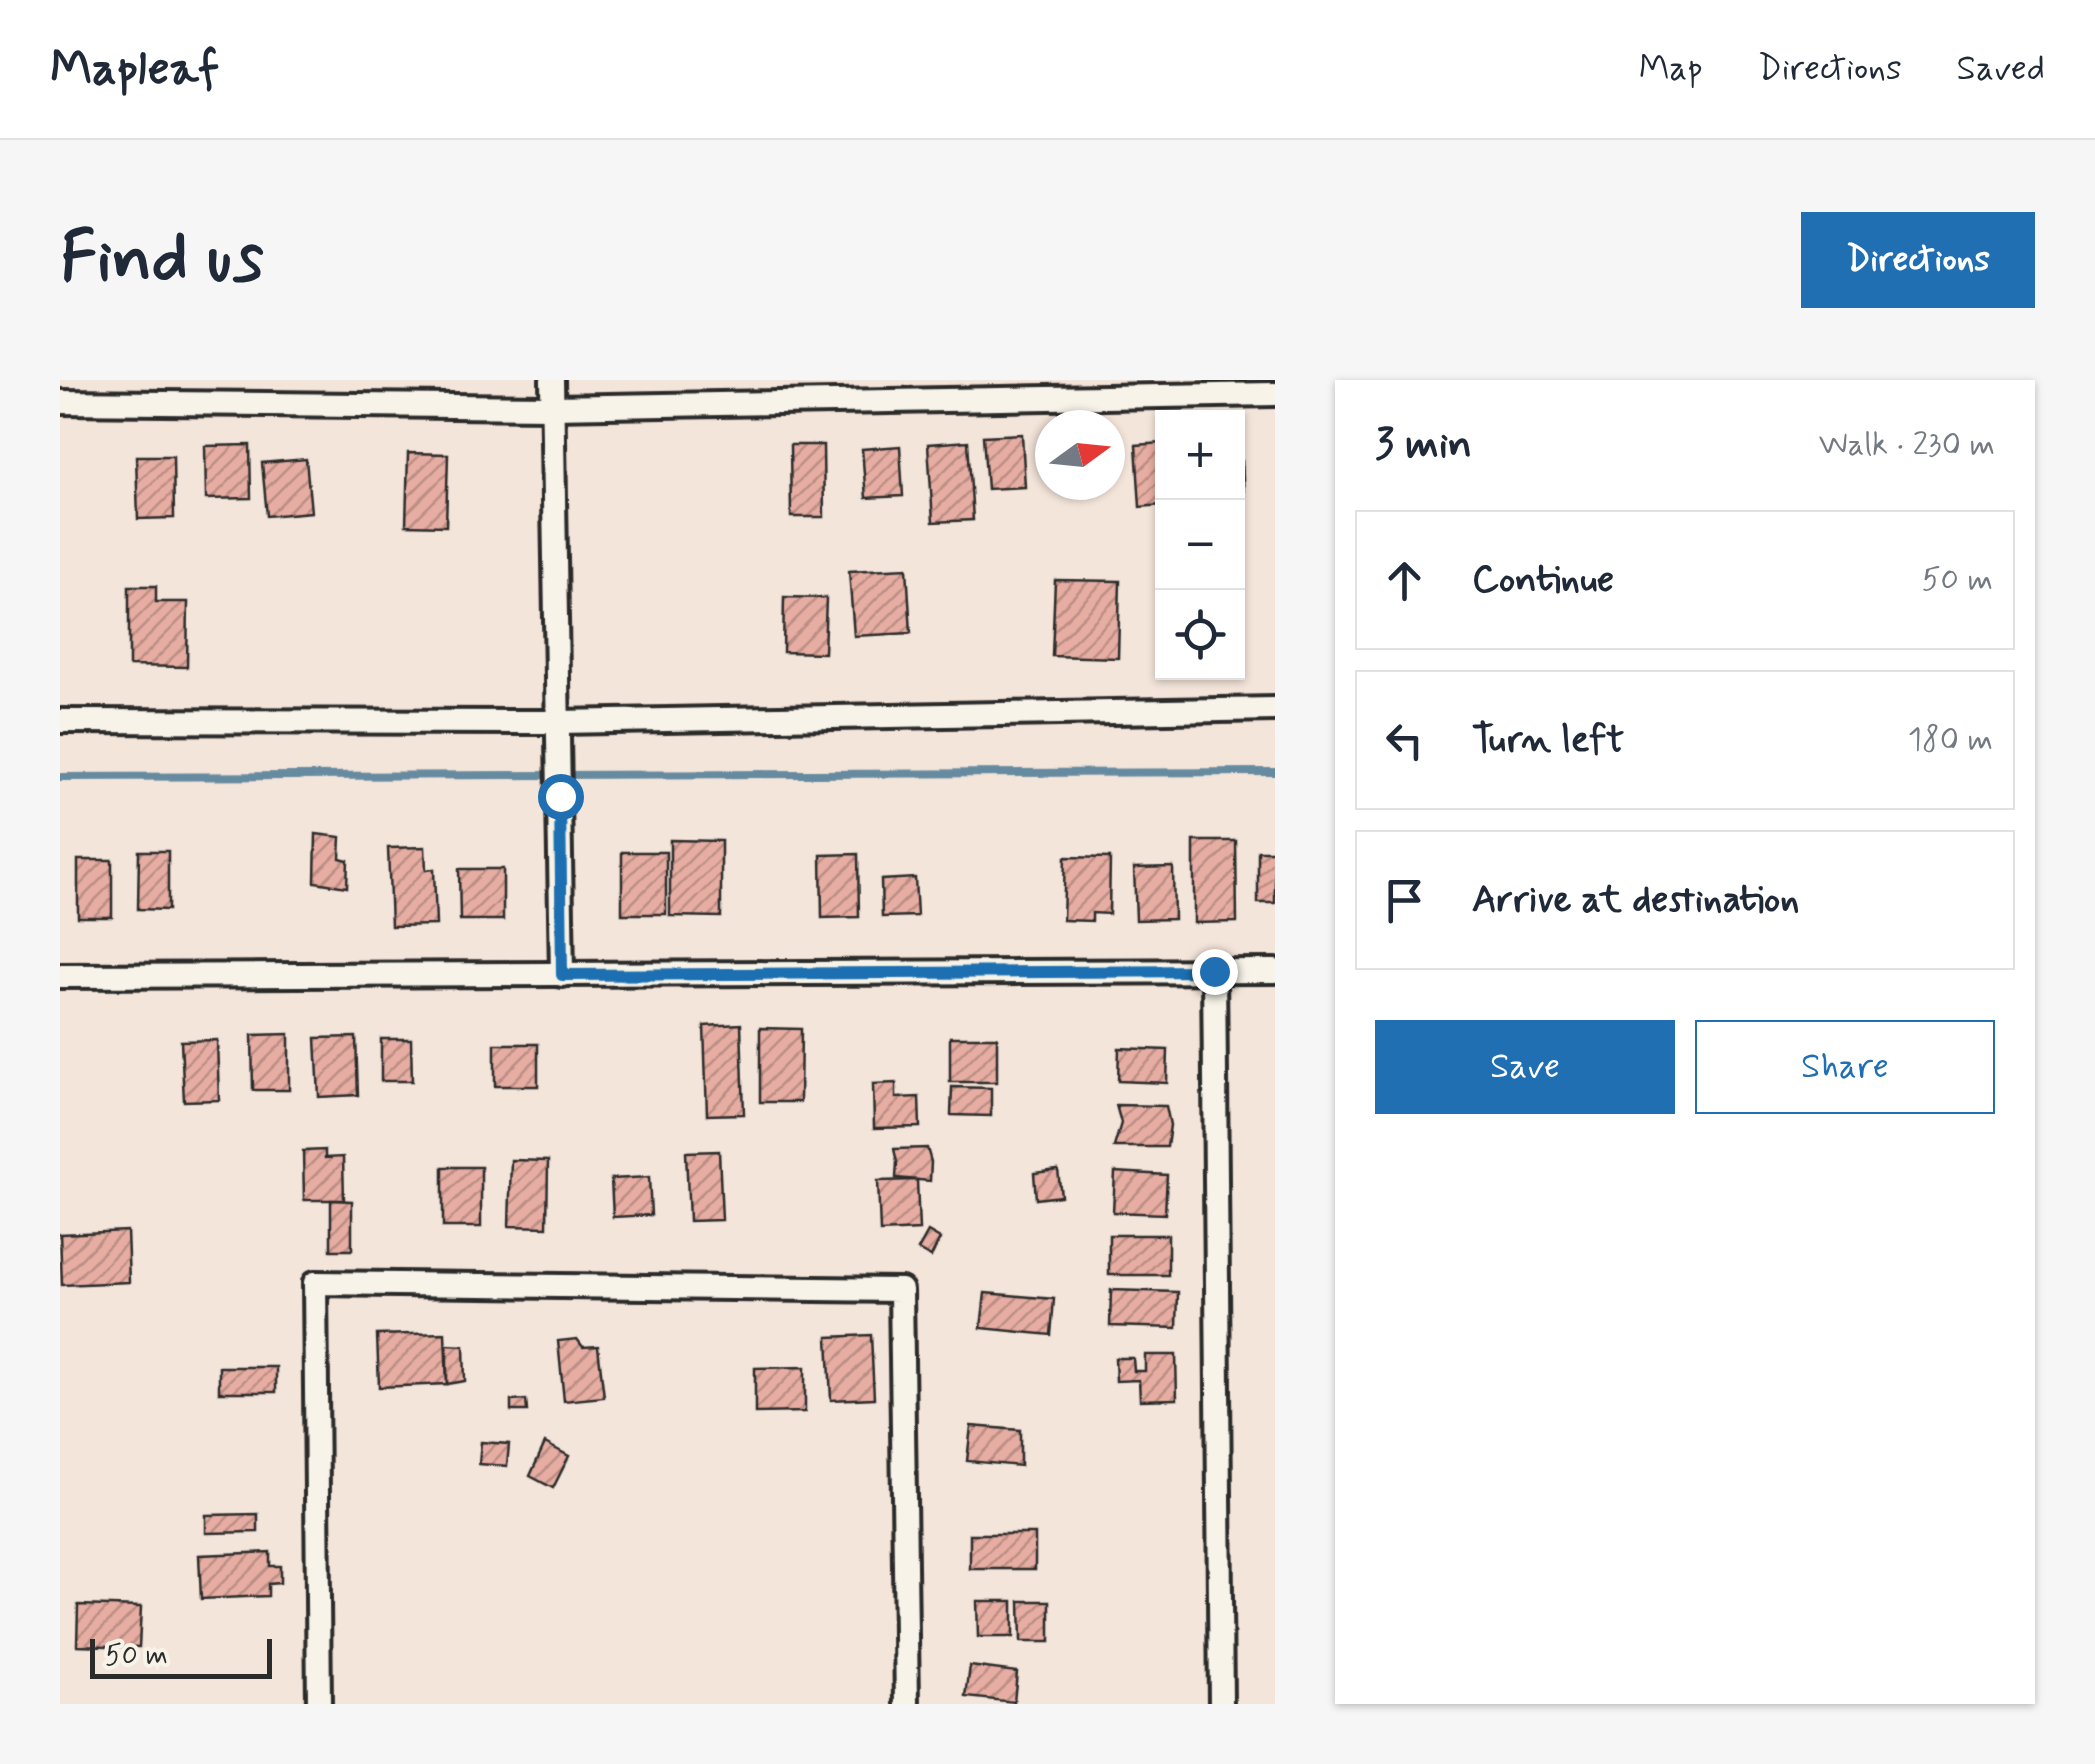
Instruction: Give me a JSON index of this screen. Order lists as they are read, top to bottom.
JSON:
{
  "scale_bar": "50 m",
  "north": "right",
  "page": {
    "header": "Mapleaf",
    "nav": ["Map", "Directions", "Saved"],
    "buttons": [
      "Directions",
      ["Save", "Share"]
    ],
    "title": "Find us",
    "heading": ["3 min", "Walk · 230 m"],
    "map_buttons": ["+", "−"],
    "list": [
      ["Continue", "50 m"],
      ["Turn left", "180 m"],
      "Arrive at destination"
    ],
    "scale": "50 m"
  }
}
